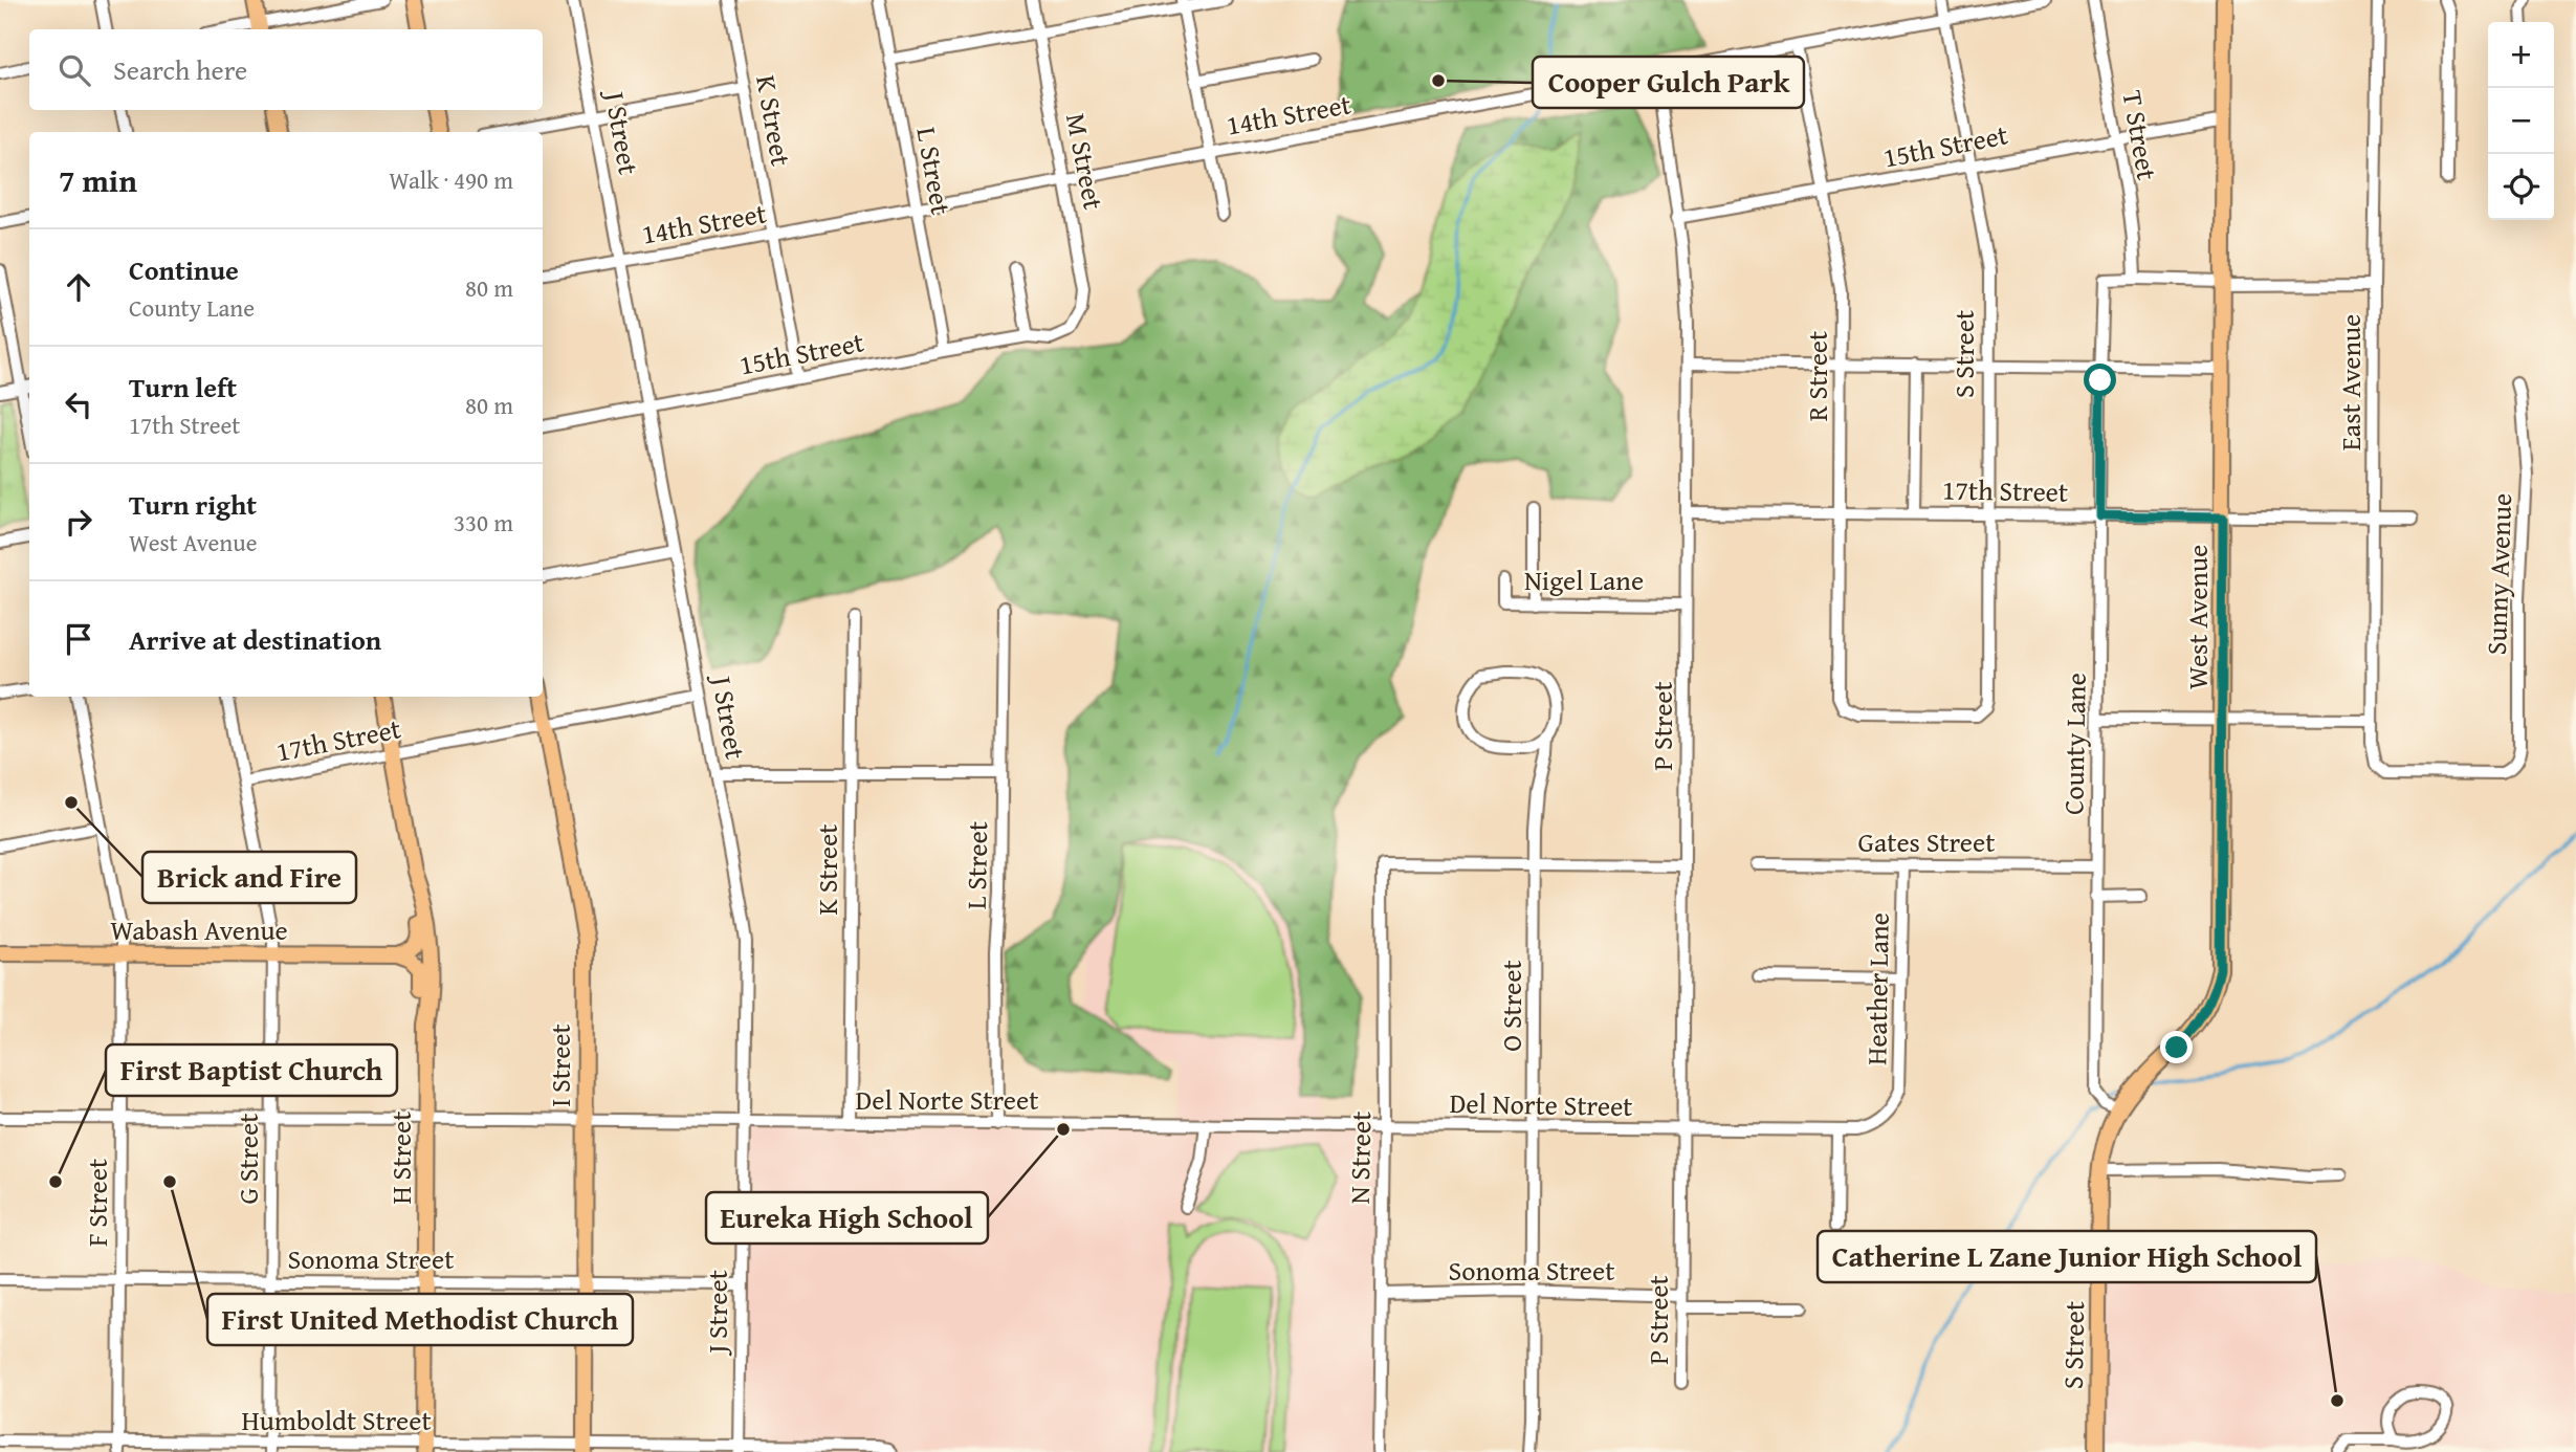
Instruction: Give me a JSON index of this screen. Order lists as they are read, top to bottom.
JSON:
{
  "streets": {
    "main road": [
      "S Street",
      "West Avenue",
      "Wabash Avenue",
      "I Street",
      "H Street"
    ],
    "street": [
      "14th Street",
      "K Street",
      "J Street",
      "T Street",
      "15th Street",
      "M Street",
      "L Street",
      "R Street",
      "East Avenue",
      "17th Street",
      "Sunny Avenue",
      "Nigel Lane",
      "P Street",
      "County Lane",
      "Gates Street",
      "Heather Lane",
      "O Street",
      "Del Norte Street",
      "N Street",
      "G Street",
      "F Street",
      "Sonoma Street",
      "Humboldt Street"
    ]
  },
  "crossings": [
    ["14th Street", "K Street"],
    ["14th Street", "J Street"],
    ["14th Street", "M Street"],
    ["14th Street", "L Street"],
    ["14th Street", "S Street"],
    ["14th Street", "R Street"],
    ["14th Street", "P Street"],
    ["K Street", "15th Street"],
    ["K Street", "Del Norte Street"],
    ["J Street", "15th Street"],
    ["J Street", "17th Street"],
    ["J Street", "Del Norte Street"],
    ["J Street", "Sonoma Street"],
    ["J Street", "Humboldt Street"],
    ["T Street", "15th Street"],
    ["15th Street", "M Street"],
    ["15th Street", "L Street"],
    ["15th Street", "S Street"],
    ["15th Street", "R Street"],
    ["15th Street", "West Avenue"],
    ["15th Street", "P Street"],
    ["L Street", "Del Norte Street"],
    ["S Street", "R Street"],
    ["S Street", "17th Street"],
    ["S Street", "West Avenue"],
    ["S Street", "County Lane"],
    ["R Street", "17th Street"],
    ["East Avenue", "17th Street"],
    ["East Avenue", "Sunny Avenue"],
    ["17th Street", "West Avenue"],
    ["17th Street", "P Street"],
    ["17th Street", "County Lane"],
    ["17th Street", "I Street"],
    ["17th Street", "H Street"],
    ["17th Street", "G Street"],
    ["Nigel Lane", "P Street"],
    ["West Avenue", "County Lane"],
    ["P Street", "Del Norte Street"],
    ["P Street", "Sonoma Street"],
    ["County Lane", "Gates Street"],
    ["Gates Street", "Heather Lane"],
    ["Wabash Avenue", "G Street"],
    ["Wabash Avenue", "F Street"],
    ["Heather Lane", "Del Norte Street"],
    ["O Street", "Del Norte Street"],
    ["O Street", "N Street"],
    ["O Street", "Sonoma Street"],
    ["I Street", "Del Norte Street"],
    ["I Street", "Sonoma Street"],
    ["I Street", "Humboldt Street"],
    ["Del Norte Street", "H Street"],
    ["Del Norte Street", "N Street"],
    ["Del Norte Street", "G Street"],
    ["Del Norte Street", "F Street"],
    ["H Street", "Sonoma Street"],
    ["H Street", "Humboldt Street"],
    ["N Street", "Sonoma Street"],
    ["G Street", "Sonoma Street"],
    ["G Street", "Humboldt Street"],
    ["F Street", "Sonoma Street"],
    ["F Street", "Humboldt Street"]
  ],
  "places": [
    "Cooper Gulch Park",
    "Brick and Fire",
    "Eureka High School",
    "First Baptist Church",
    "First United Methodist Church",
    "Catherine L Zane Junior High School"
  ],
  "page": {
    "map_buttons": ["+", "−"],
    "search": "Search here",
    "heading": ["7 min", "Walk · 490 m"],
    "list": [
      ["Continue", "County Lane", "80 m"],
      ["Turn left", "17th Street", "80 m"],
      ["Turn right", "West Avenue", "330 m"],
      "Arrive at destination"
    ]
  }
}
